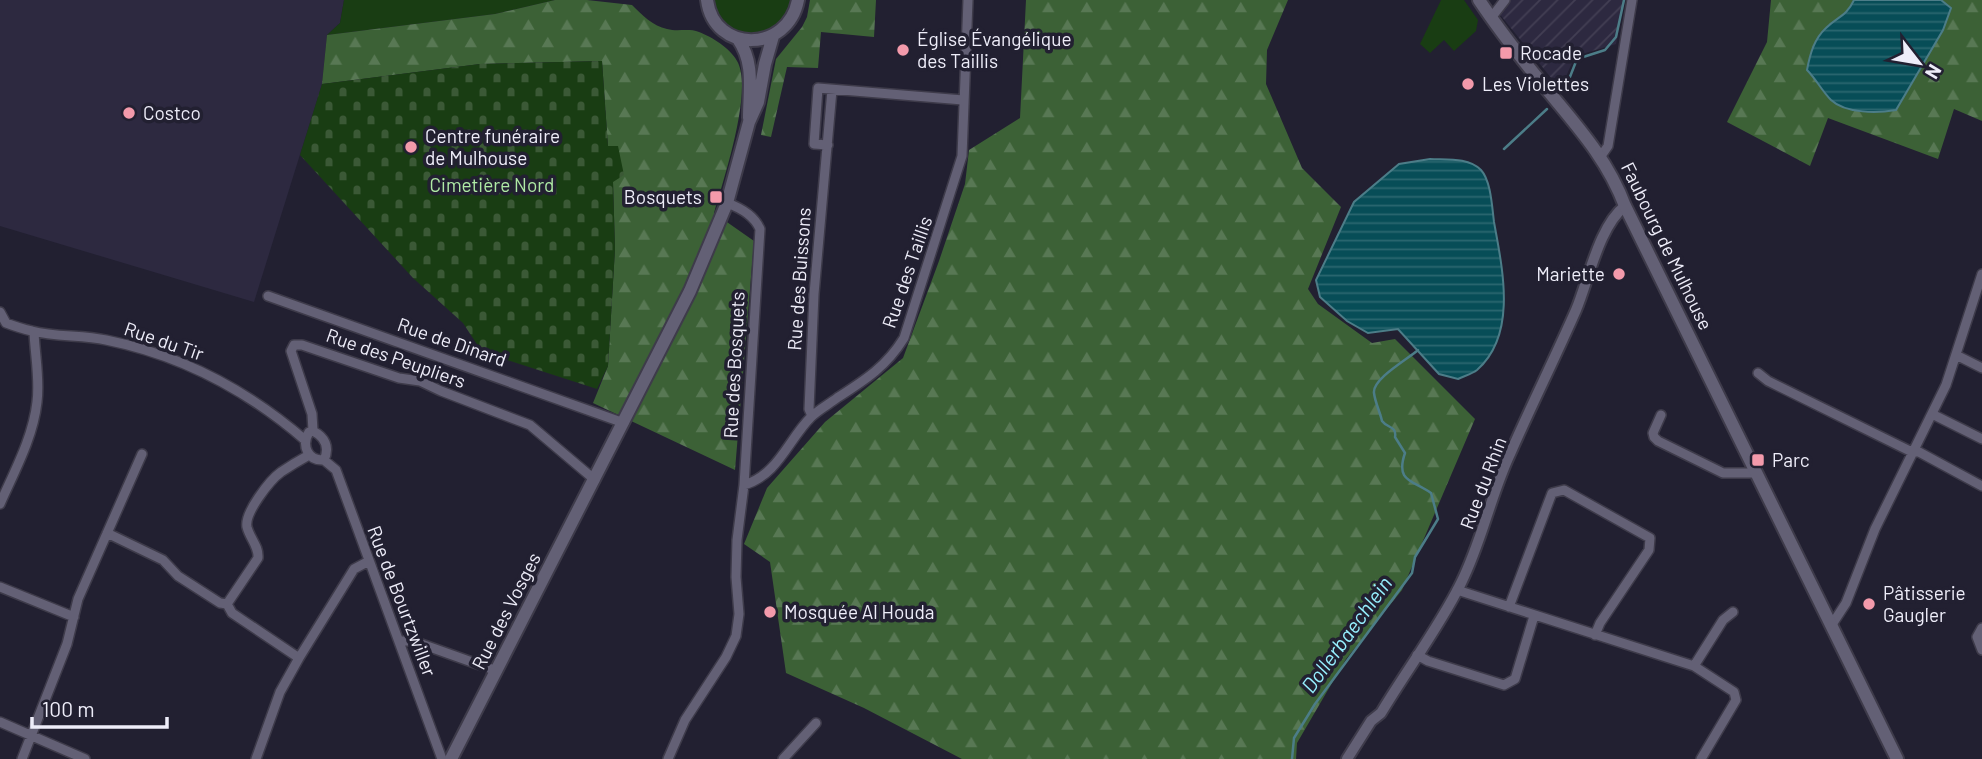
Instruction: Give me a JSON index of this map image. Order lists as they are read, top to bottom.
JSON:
{
  "streets": {
    "main road": ["Faubourg de Mulhouse", "Rue des Vosges"],
    "street": [
      "Rue des Taillis",
      "Rue des Buissons",
      "Rue du Tir",
      "Rue de Dinard",
      "Rue des Peupliers",
      "Rue des Bosquets",
      "Rue du Rhin",
      "Rue de Bourtzwiller"
    ]
  },
  "crossings": [
    ["Faubourg de Mulhouse", "Rue du Rhin"],
    ["Rue des Taillis", "Rue des Buissons"],
    ["Rue des Taillis", "Rue des Bosquets"],
    ["Rue du Tir", "Rue des Peupliers"],
    ["Rue du Tir", "Rue de Bourtzwiller"],
    ["Rue de Dinard", "Rue des Vosges"],
    ["Rue des Peupliers", "Rue de Bourtzwiller"],
    ["Rue des Peupliers", "Rue des Vosges"],
    ["Rue des Bosquets", "Rue des Vosges"]
  ],
  "water": ["Dollerbaechlein"],
  "parks": ["Cimetière Nord"],
  "places": {
    "other": [
      "Église Évangélique des Taillis",
      "Les Violettes",
      "Costco",
      "Centre funéraire de Mulhouse",
      "Mariette",
      "Pâtisserie Gaugler",
      "Mosquée Al Houda"
    ],
    "transit": ["Rocade", "Bosquets", "Parc"]
  },
  "scale_bar": "100 m",
  "north": "bottom right"
}
